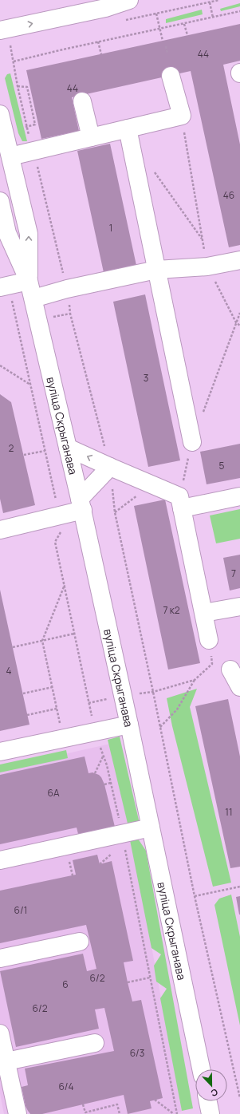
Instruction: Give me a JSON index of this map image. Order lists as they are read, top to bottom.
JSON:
{
  "streets": {
    "street": ["вуліца Скрыганава"]
  },
  "house_numbers": [
    "44",
    "44",
    "46",
    "1",
    "3",
    "2",
    "5",
    "7",
    "7 к2",
    "4",
    "6А",
    "11",
    "6/1",
    "6/2",
    "6",
    "6/2",
    "6/3",
    "6/4"
  ],
  "north": "bottom"
}
